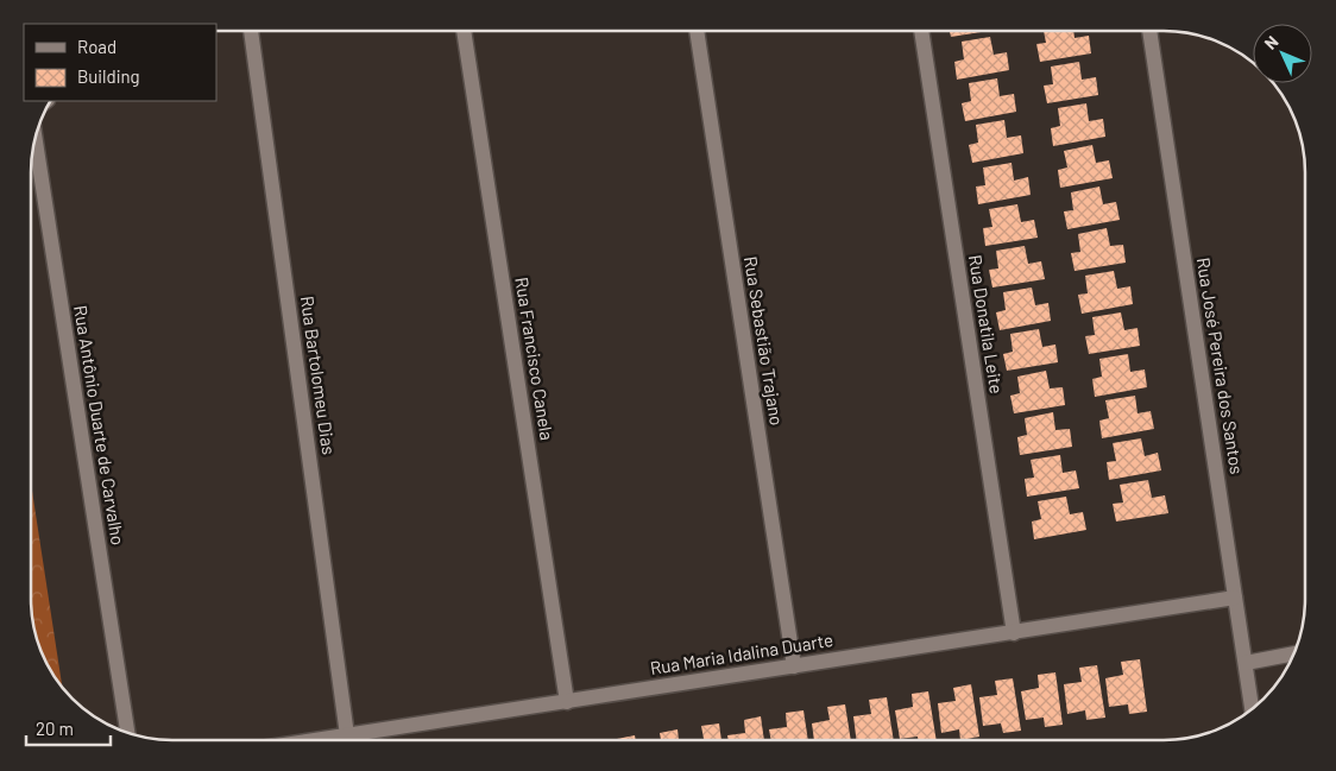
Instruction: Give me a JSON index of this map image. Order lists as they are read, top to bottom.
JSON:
{
  "streets": {
    "street": [
      "Rua Donatila Leite",
      "Rua Sebastião Trajano",
      "Rua Francisco Canela",
      "Rua José Pereira dos Santos",
      "Rua Bartolomeu Dias",
      "Rua Antônio Duarte de Carvalho",
      "Rua Maria Idalina Duarte"
    ]
  },
  "crossings": [
    ["Rua Donatila Leite", "Rua Maria Idalina Duarte"],
    ["Rua Sebastião Trajano", "Rua Maria Idalina Duarte"],
    ["Rua Francisco Canela", "Rua Maria Idalina Duarte"],
    ["Rua José Pereira dos Santos", "Rua Maria Idalina Duarte"],
    ["Rua Bartolomeu Dias", "Rua Maria Idalina Duarte"]
  ],
  "legend": ["Road", "Building"],
  "scale_bar": "20 m",
  "north": "top left"
}
